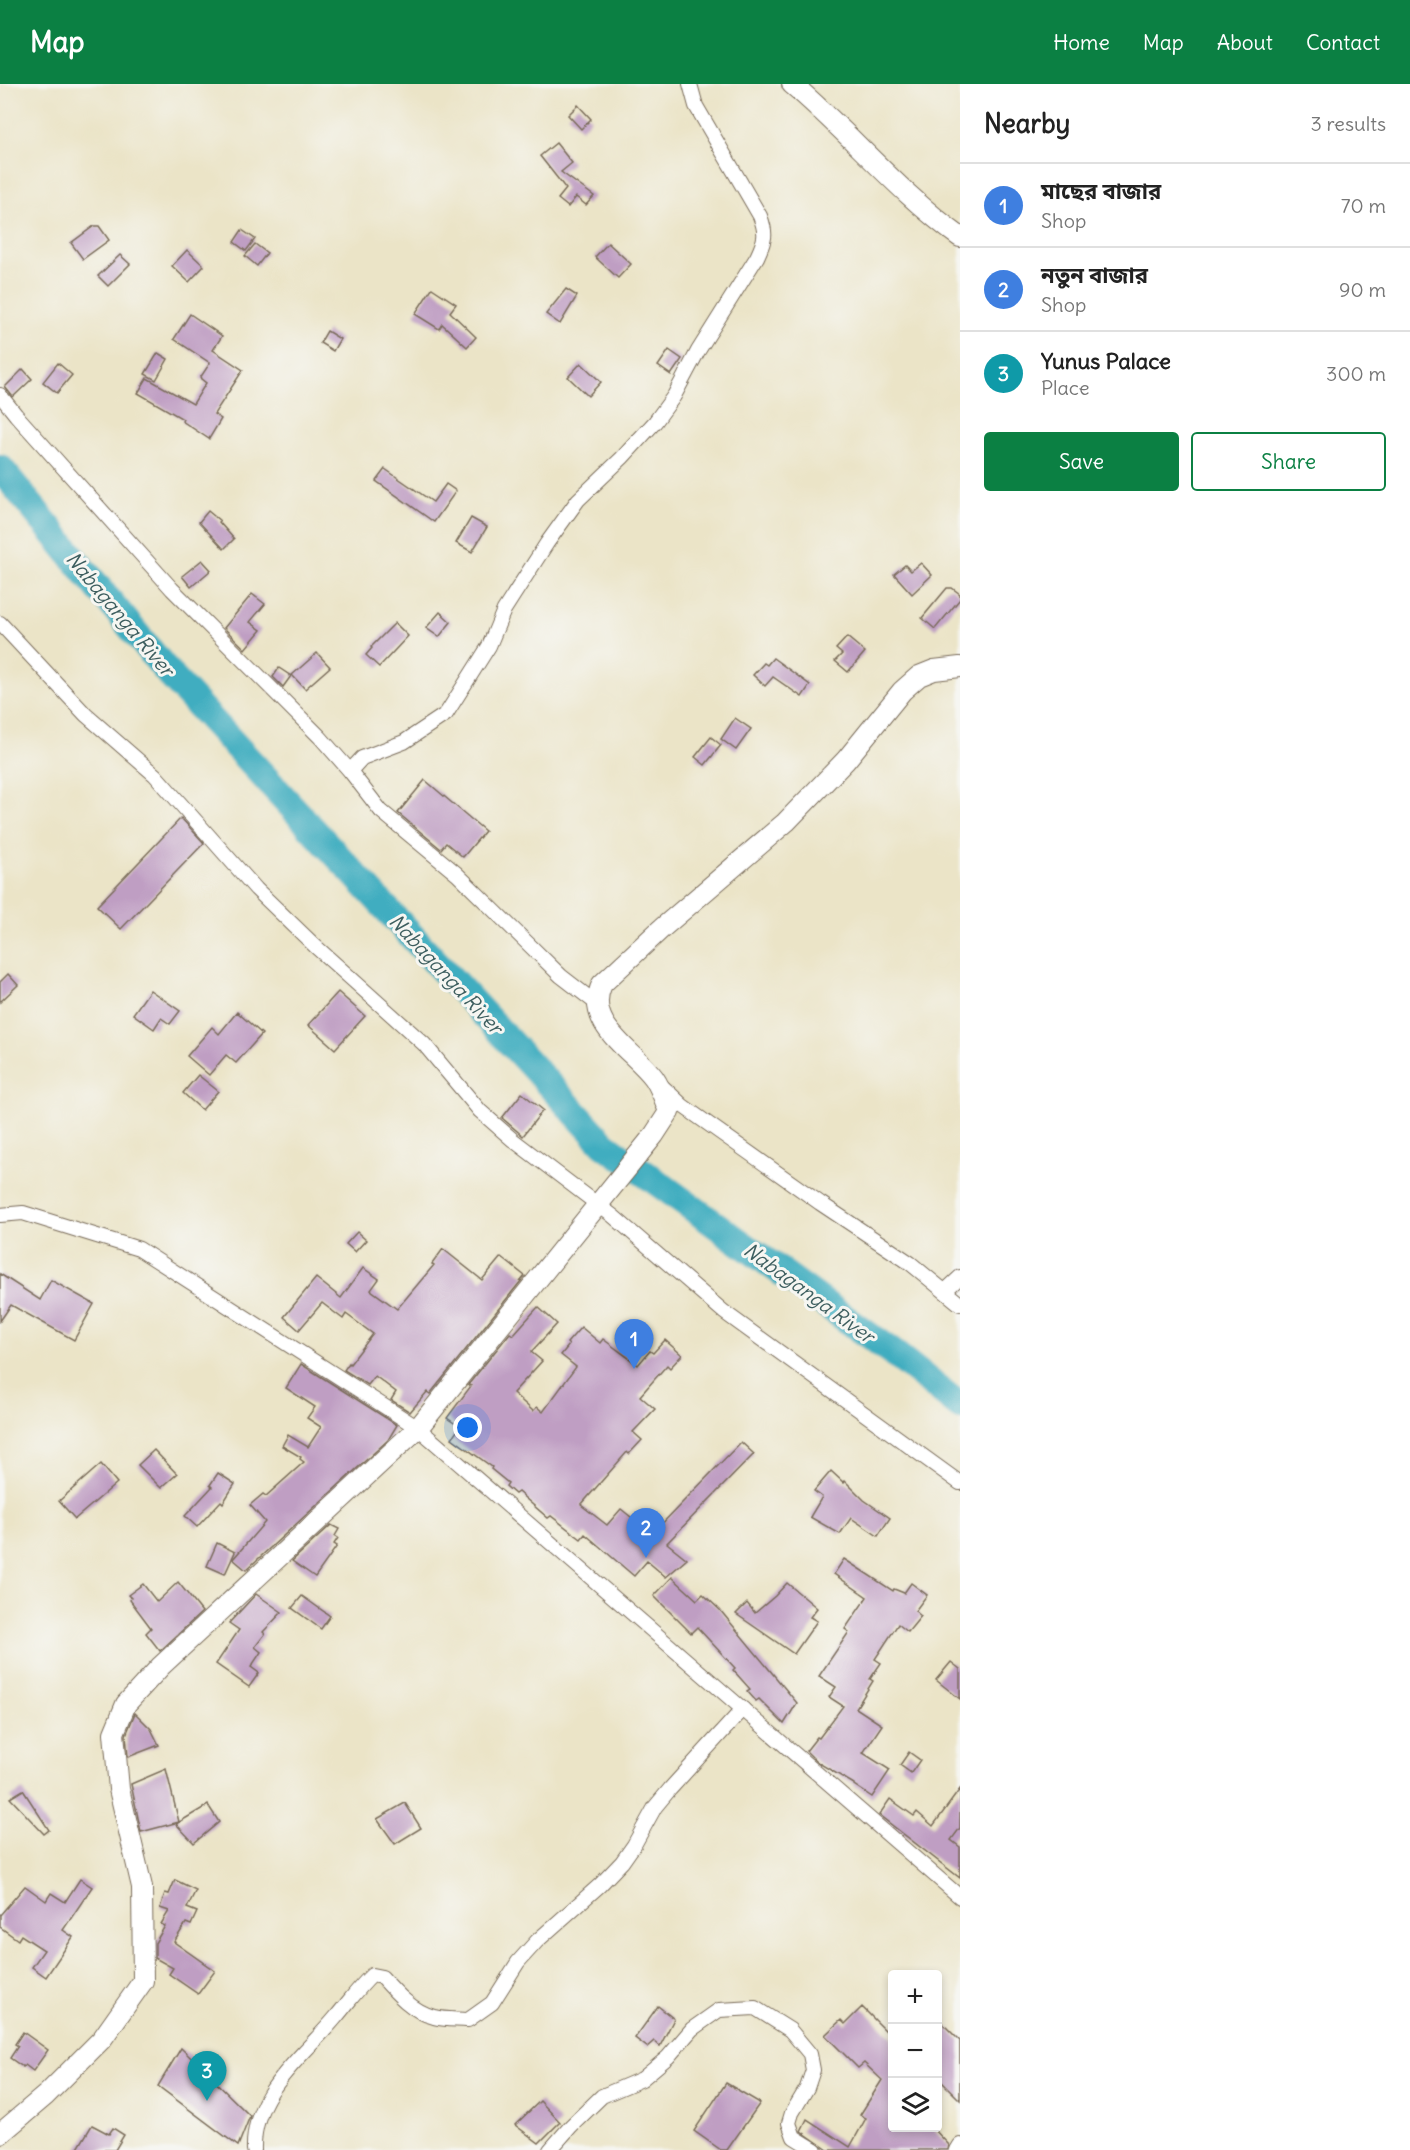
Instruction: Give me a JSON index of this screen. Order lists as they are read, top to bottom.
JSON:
{
  "water": ["Nabaganga River"],
  "page": {
    "header": "Map",
    "nav": [
      "Home",
      "Map",
      "About",
      "Contact"
    ],
    "heading": ["Nearby", "3 results"],
    "list": [
      {
        "mark": "1",
        "name": "মাছের বাজার",
        "note": "Shop",
        "value": "70 m"
      },
      {
        "mark": "2",
        "name": "নতুন বাজার",
        "note": "Shop",
        "value": "90 m"
      },
      {
        "mark": "3",
        "name": "Yunus Palace",
        "note": "Place",
        "value": "300 m"
      }
    ],
    "buttons": ["Save", "Share"],
    "pins": ["1", "2", "3"],
    "map_buttons": ["+", "−"]
  }
}
